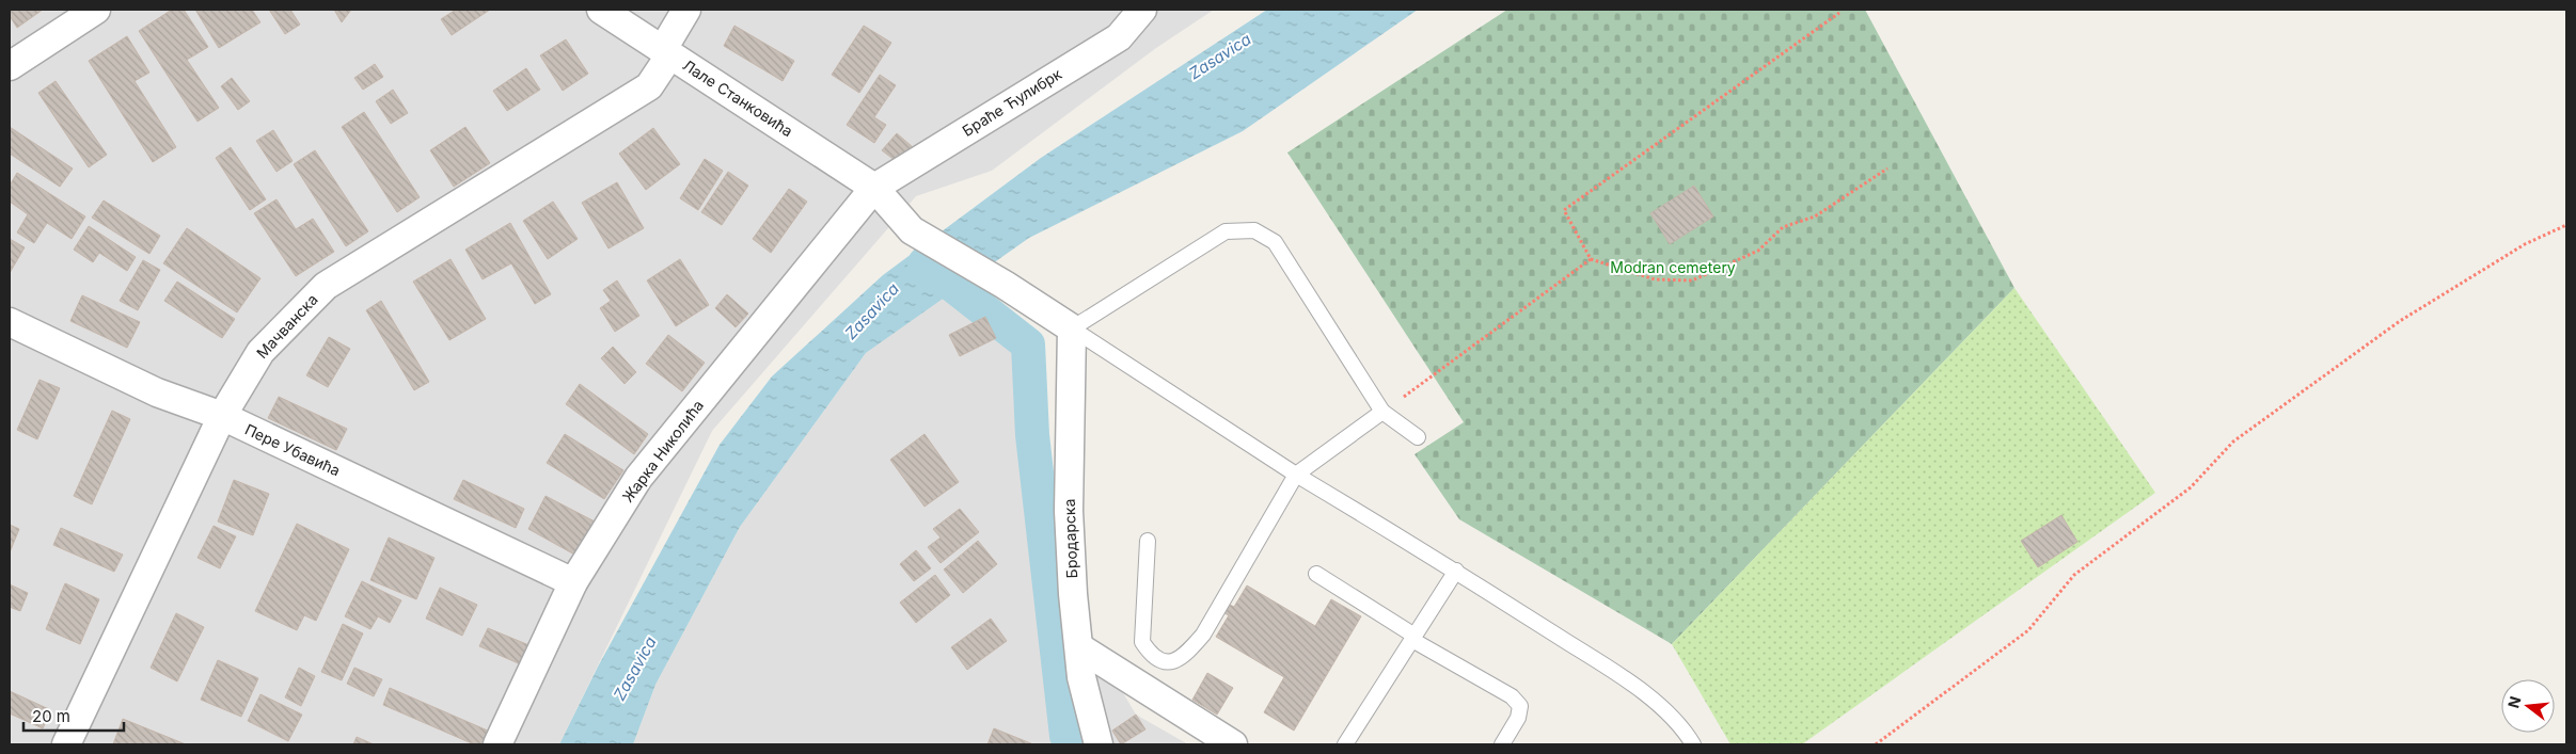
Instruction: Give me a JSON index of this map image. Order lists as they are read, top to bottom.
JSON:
{
  "streets": {
    "street": [
      "Лале Станковића",
      "Браће Ћулибрк",
      "Мачванска",
      "Пере Убавића",
      "Жарка Николића",
      "Бродарска"
    ]
  },
  "crossings": [
    ["Лале Станковића", "Браће Ћулибрк"],
    ["Лале Станковића", "Мачванска"],
    ["Лале Станковића", "Жарка Николића"],
    ["Лале Станковића", "Бродарска"],
    ["Браће Ћулибрк", "Жарка Николића"],
    ["Мачванска", "Пере Убавића"],
    ["Пере Убавића", "Жарка Николића"]
  ],
  "water": ["Zasavica"],
  "parks": ["Modran cemetery"],
  "scale_bar": "20 m",
  "north": "left"
}
